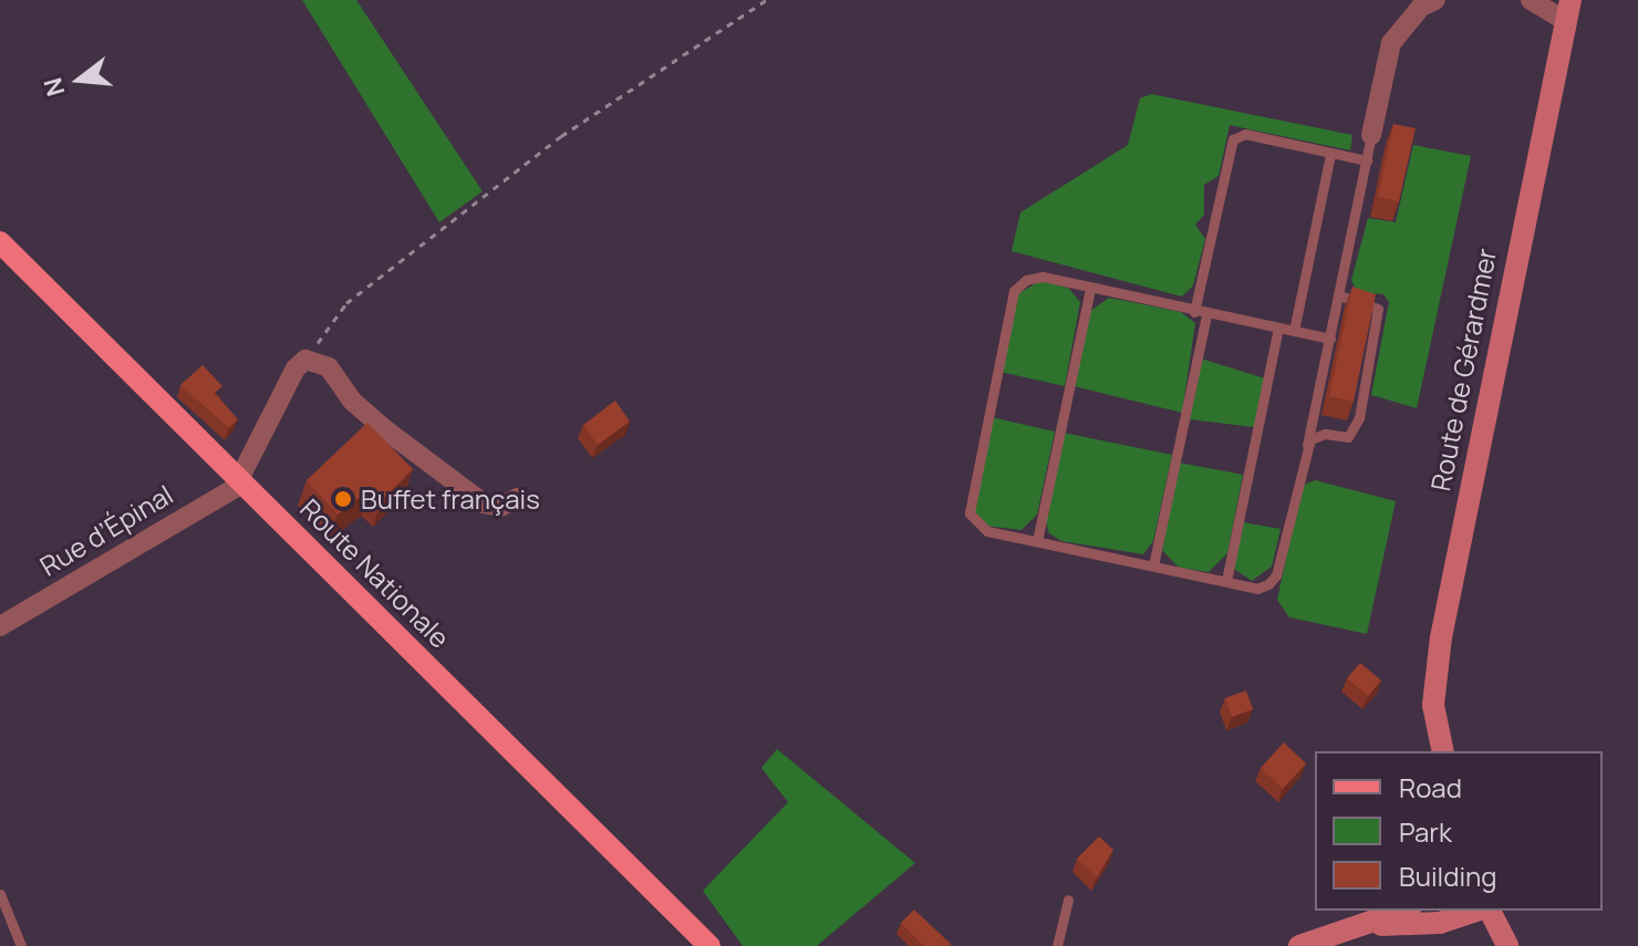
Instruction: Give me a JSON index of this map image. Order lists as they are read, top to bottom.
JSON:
{
  "streets": {
    "main road": ["Route de Gérardmer", "Route Nationale"],
    "street": ["Rue d’Épinal"]
  },
  "crossings": [
    ["Rue d’Épinal", "Route Nationale"]
  ],
  "places": ["Buffet français"],
  "legend": ["Road", "Park", "Building"],
  "north": "left"
}
